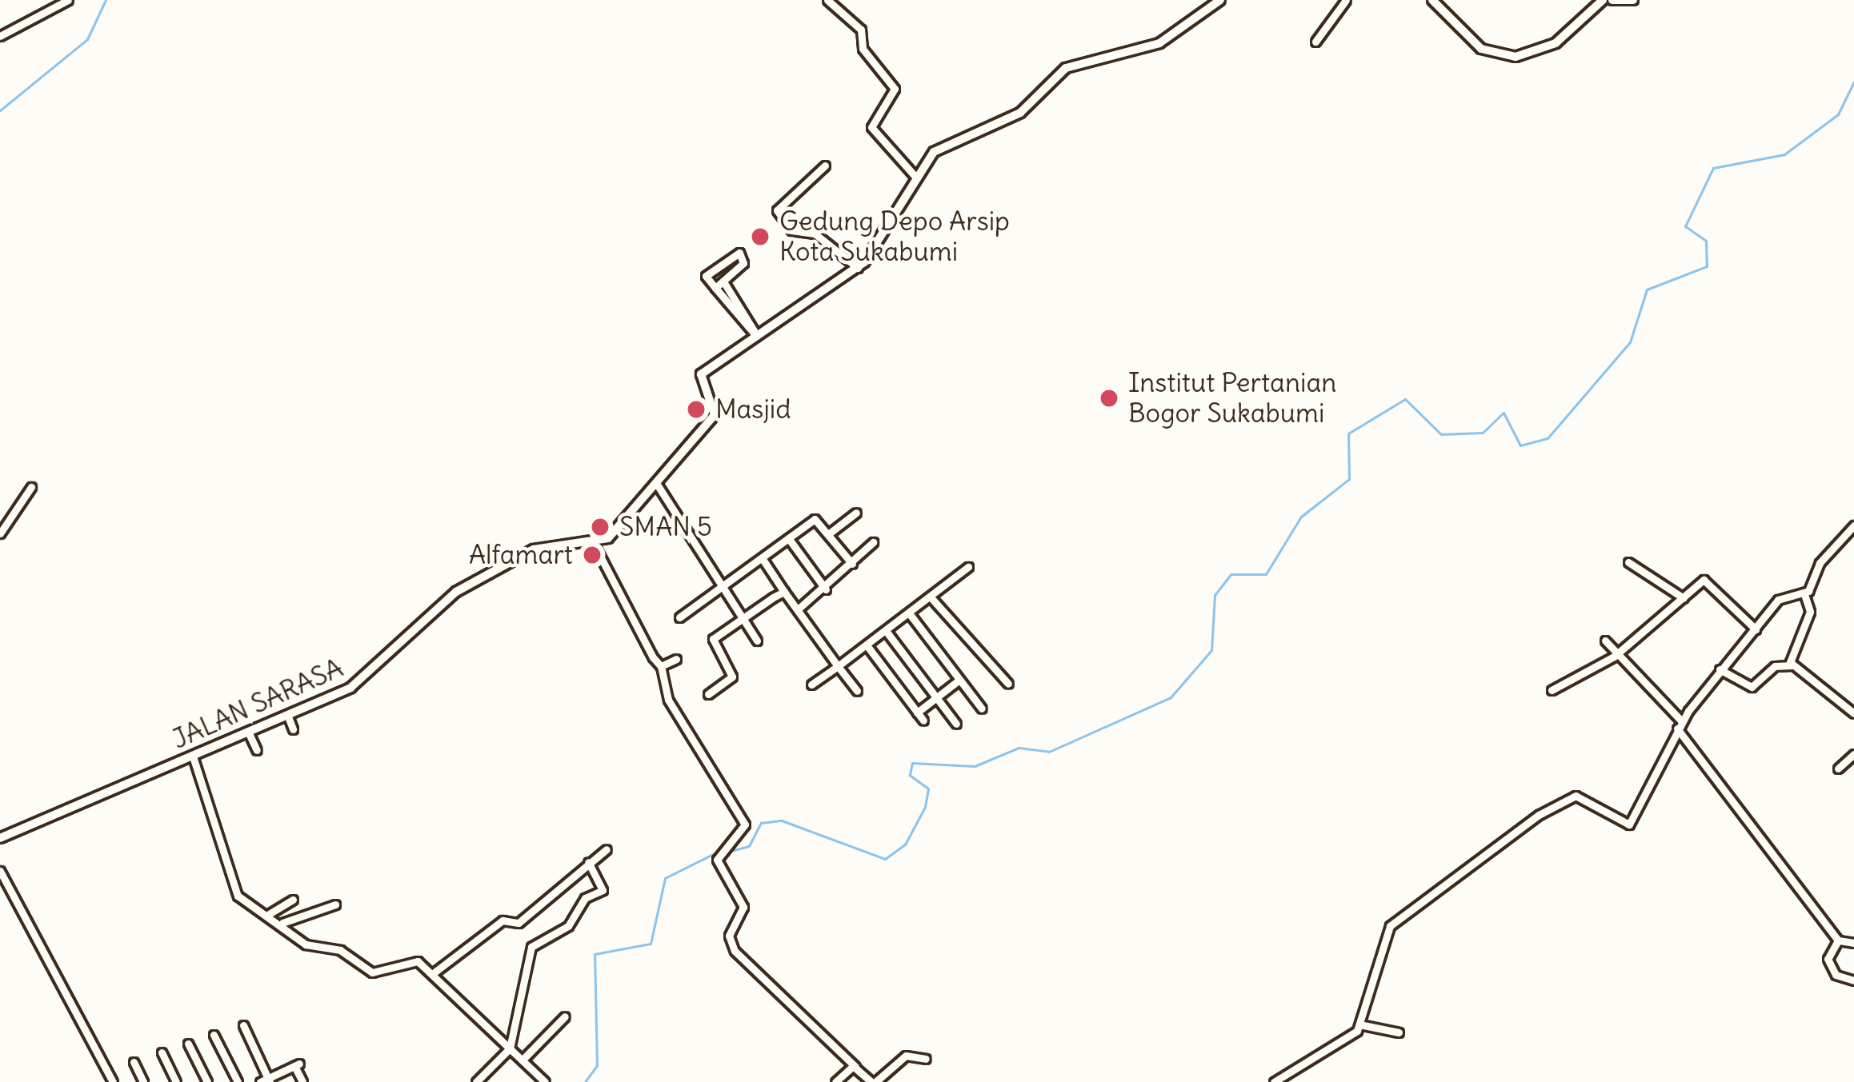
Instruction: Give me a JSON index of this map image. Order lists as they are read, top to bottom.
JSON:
{
  "streets": {
    "street": ["JALAN SARASA"]
  },
  "places": [
    "Gedung Depo Arsip Kota Sukabumi",
    "Institut Pertanian Bogor Sukabumi",
    "Masjid",
    "SMAN 5",
    "Alfamart"
  ]
}
